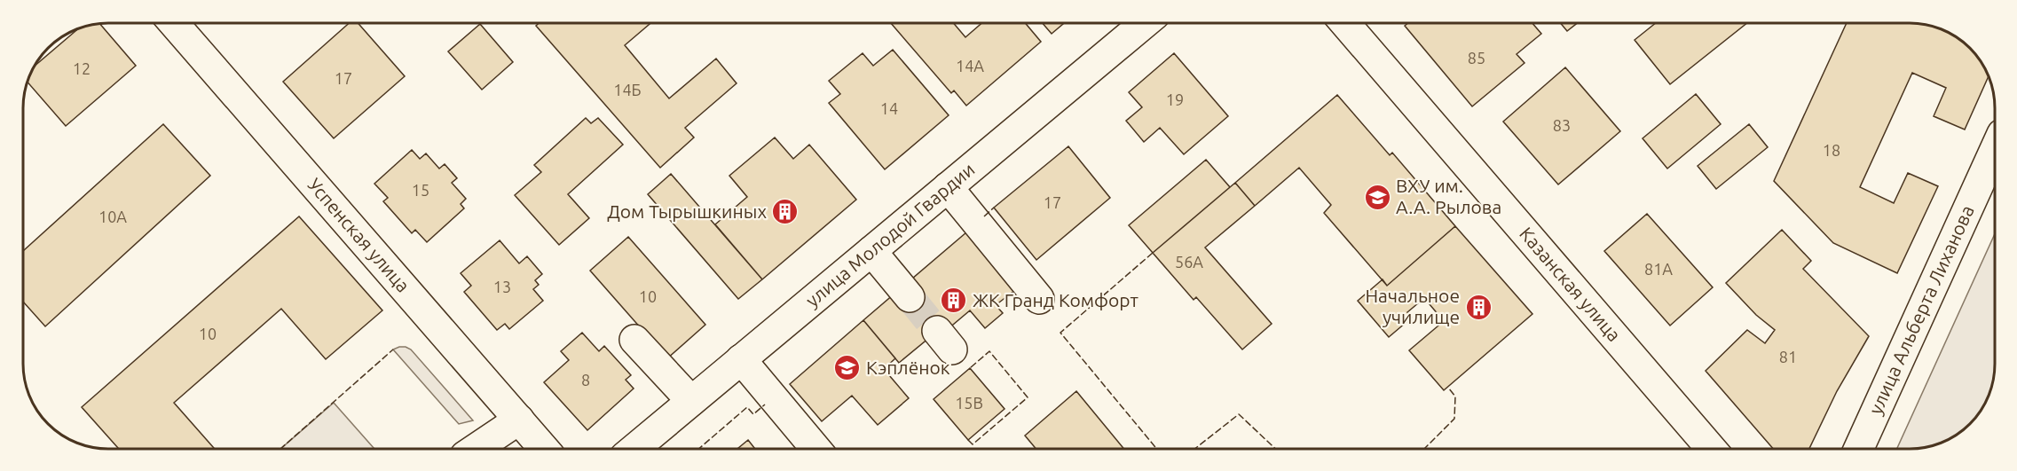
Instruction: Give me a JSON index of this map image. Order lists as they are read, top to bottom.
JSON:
{
  "streets": {
    "street": [
      "Успенская улица",
      "улица Молодой Гвардии",
      "Казанская улица",
      "улица Альберта Лиханова"
    ]
  },
  "places": {
    "school or university": ["ВХУ им. А.А. Рылова", "Кэплёнок"],
    "building": ["Дом Тырышкиных", "ЖК Гранд Комфорт", "Начальное училище"]
  },
  "house_numbers": [
    "85",
    "14А",
    "12",
    "17",
    "14Б",
    "19",
    "14",
    "83",
    "18",
    "15",
    "17",
    "10А",
    "56А",
    "81А",
    "13",
    "10",
    "10",
    "81",
    "8",
    "15В"
  ]
}
